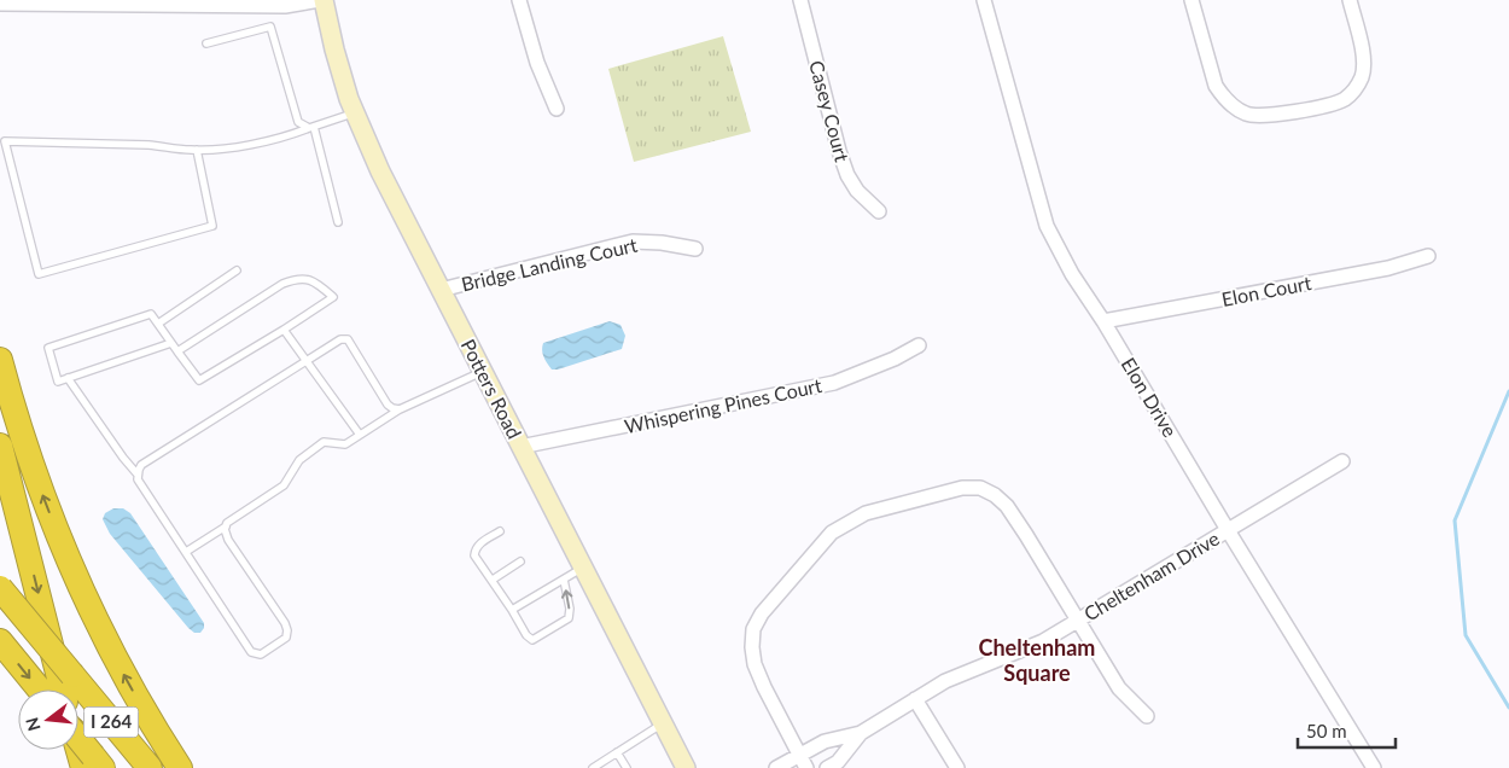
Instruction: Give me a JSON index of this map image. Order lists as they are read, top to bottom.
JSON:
{
  "streets": {
    "highway": ["I 264"],
    "street": [
      "Casey Court",
      "Bridge Landing Court",
      "Elon Court",
      "Potters Road",
      "Elon Drive",
      "Whispering Pines Court",
      "Cheltenham Drive"
    ]
  },
  "crossings": [
    ["Bridge Landing Court", "Potters Road"],
    ["Elon Court", "Elon Drive"],
    ["Potters Road", "Whispering Pines Court"],
    ["Elon Drive", "Cheltenham Drive"]
  ],
  "districts": ["Cheltenham Square"],
  "scale_bar": "50 m",
  "north": "left"
}
